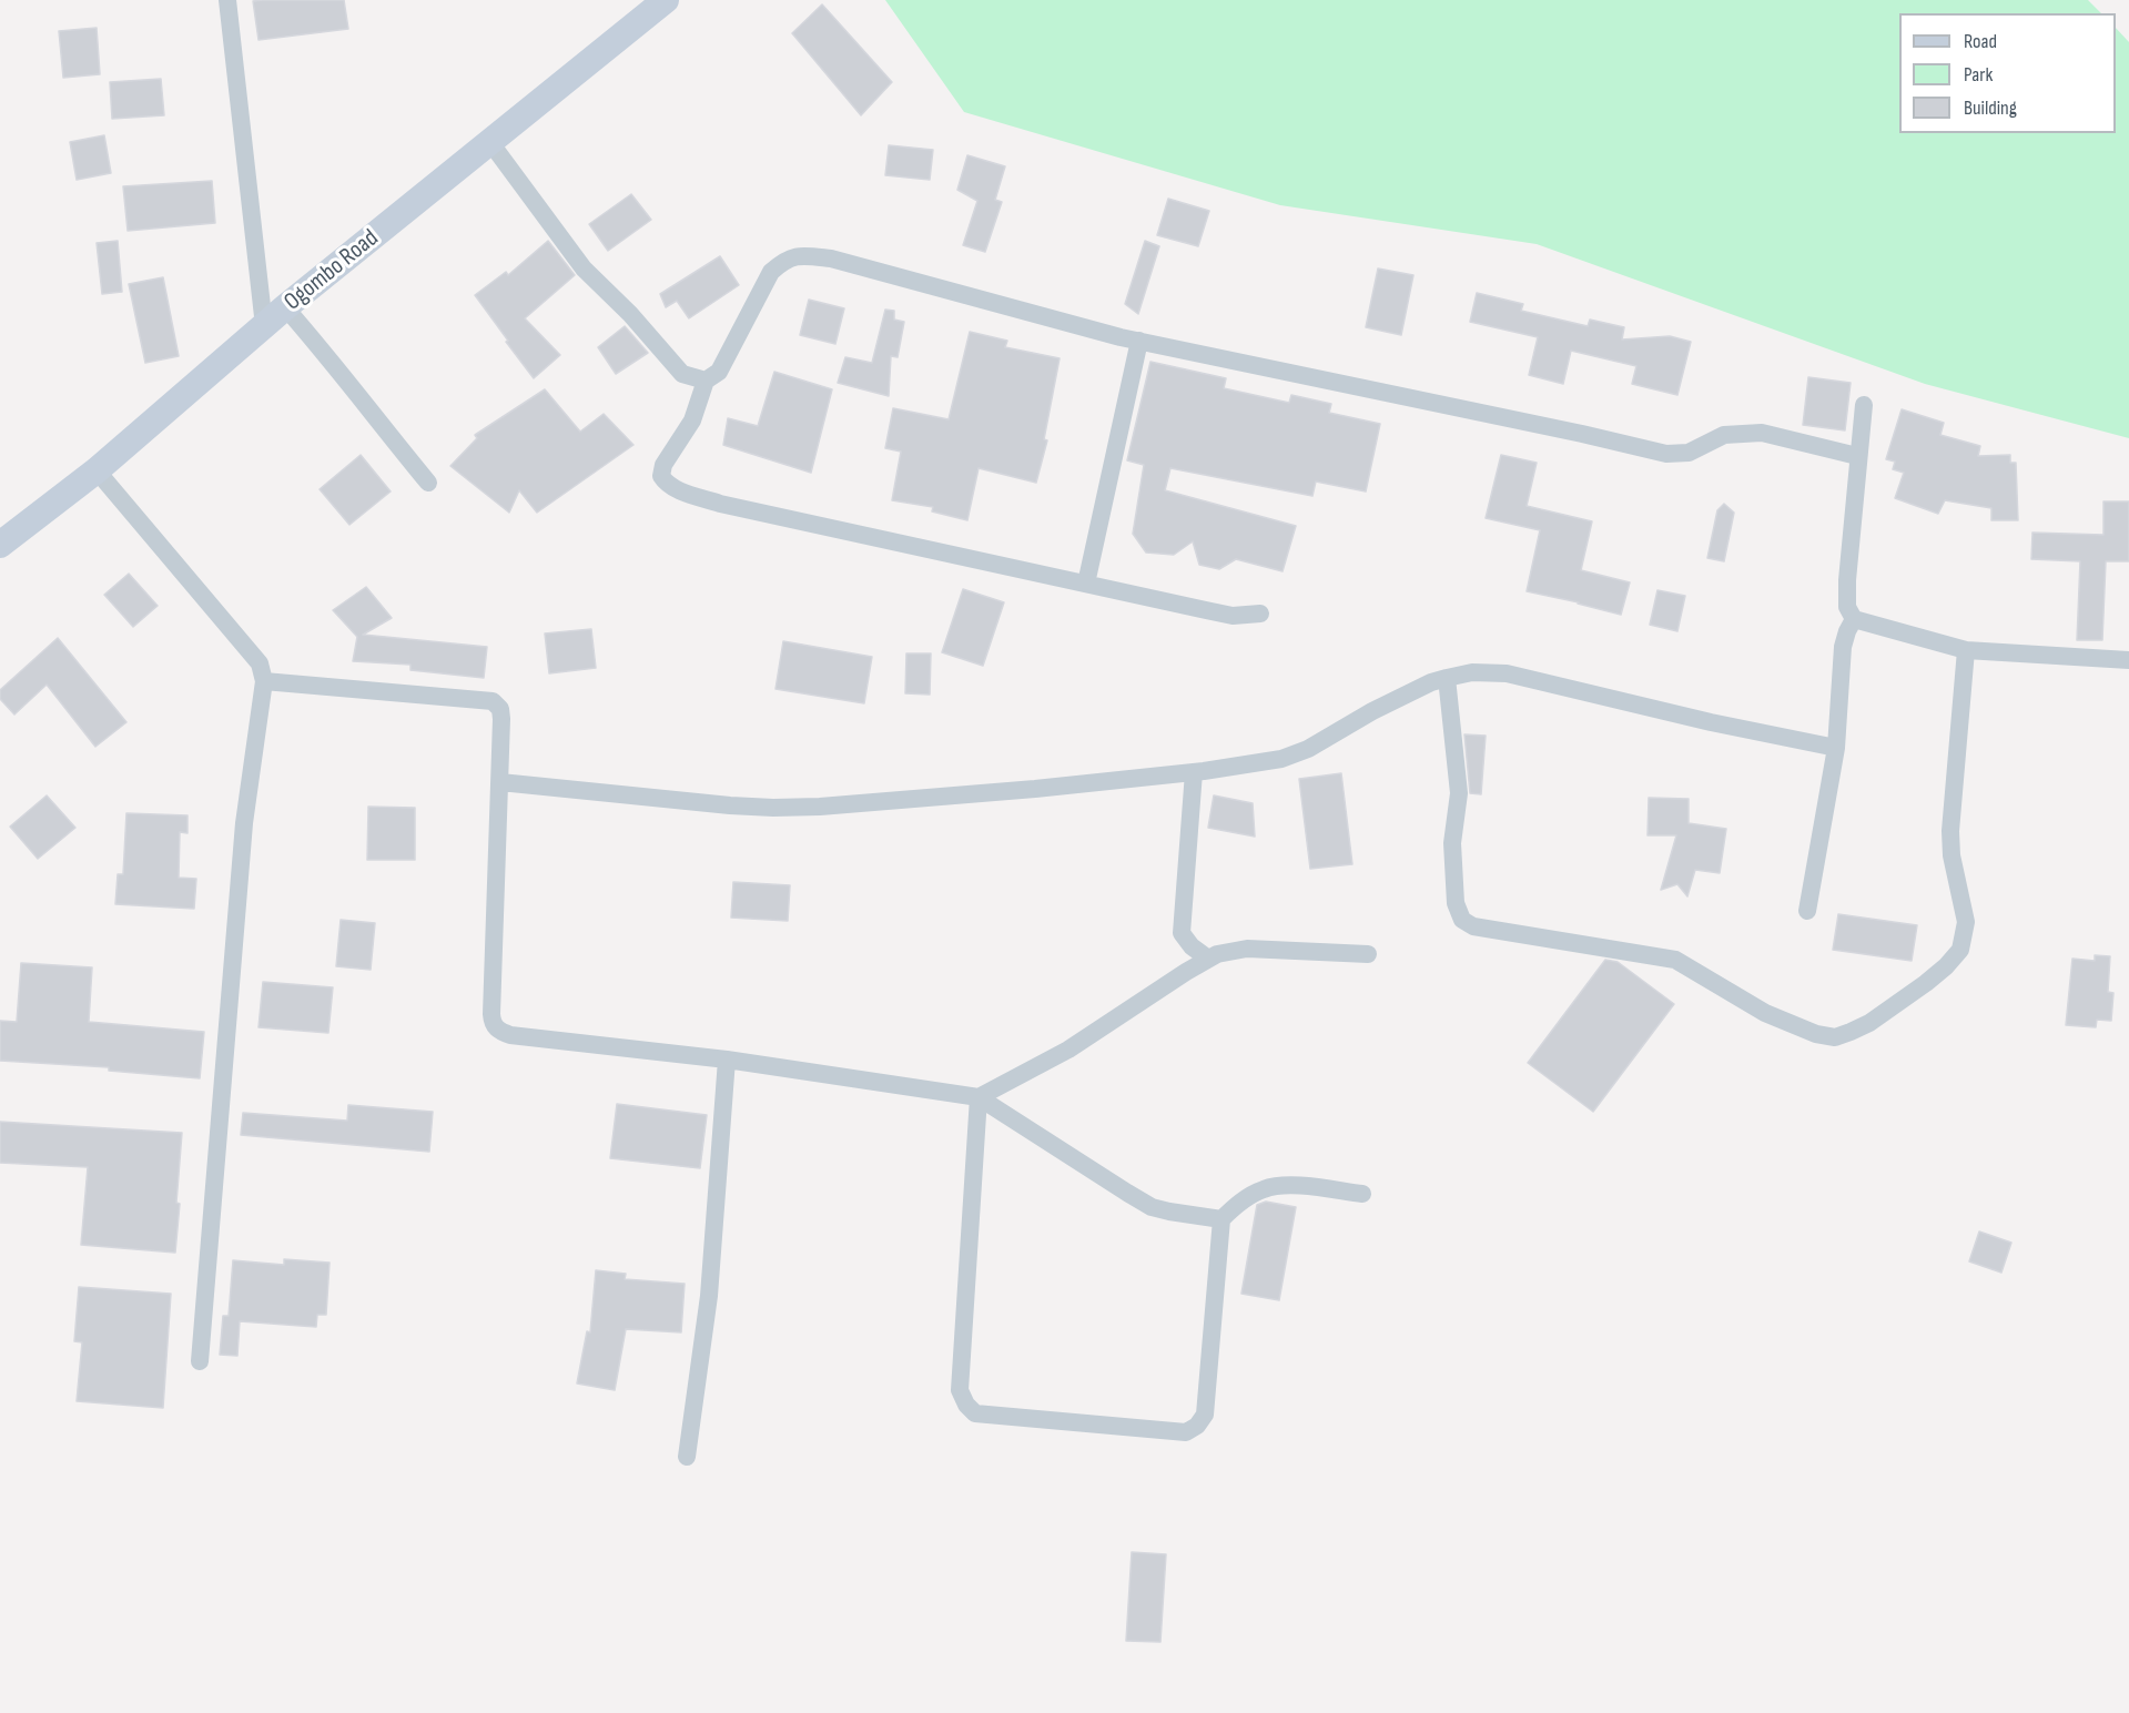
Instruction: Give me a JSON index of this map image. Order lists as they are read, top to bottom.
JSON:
{
  "streets": {
    "main road": ["Ogombo Road"]
  },
  "legend": ["Road", "Park", "Building"]
}
